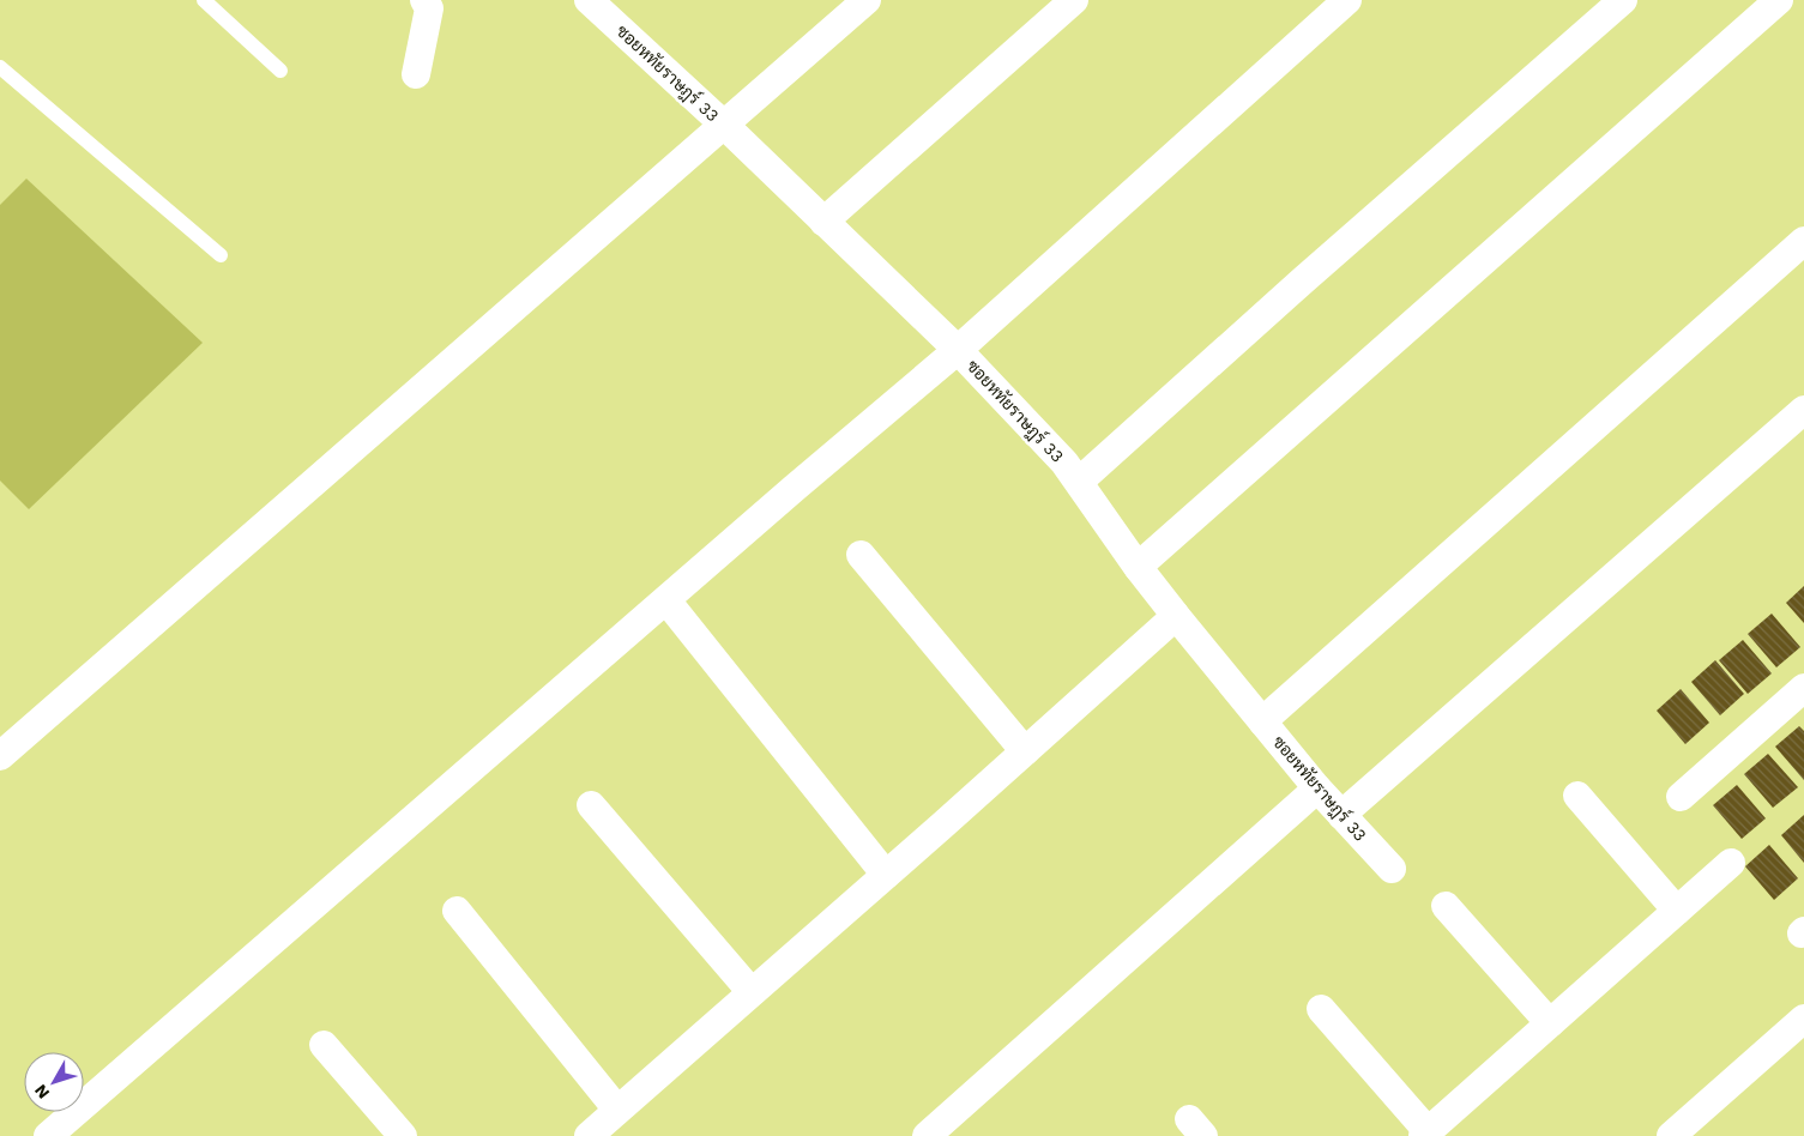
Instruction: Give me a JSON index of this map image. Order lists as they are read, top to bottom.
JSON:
{
  "streets": {
    "street": ["ซอยหทัยราษฎร์ 33"]
  },
  "north": "bottom left"
}
